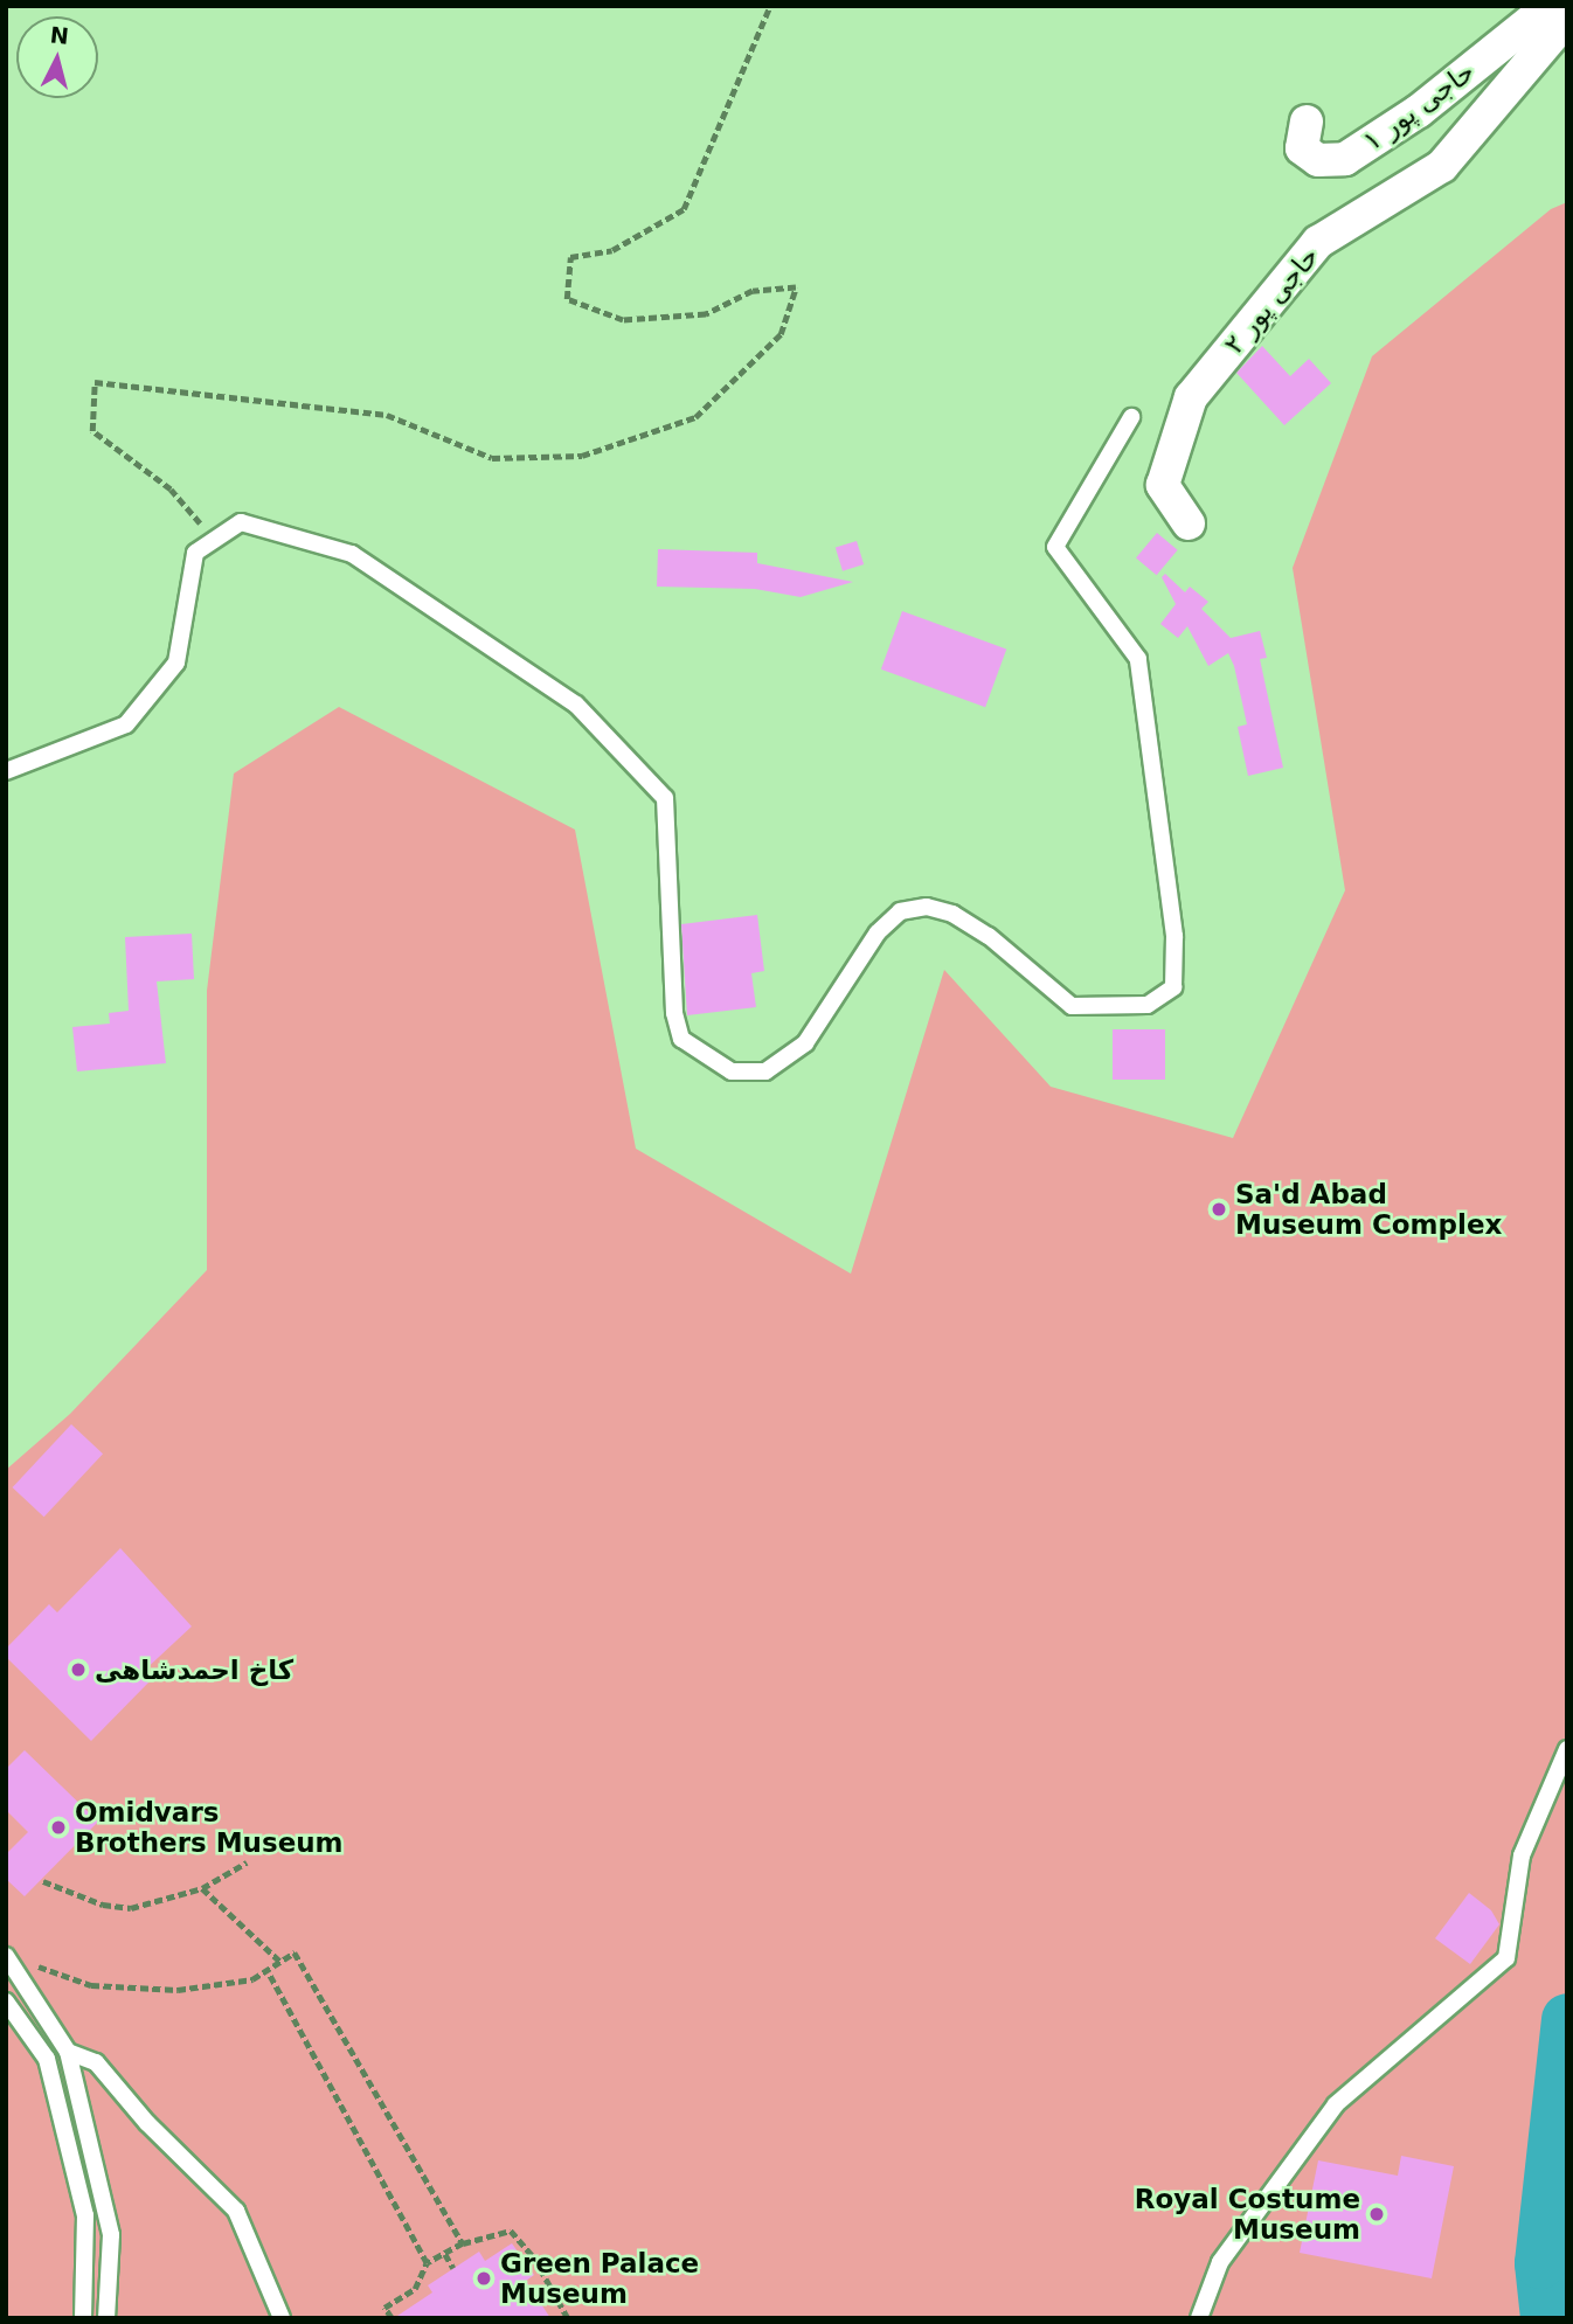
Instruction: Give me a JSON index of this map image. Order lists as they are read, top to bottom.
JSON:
{
  "streets": {
    "street": ["حاجی پور ۱", "حاجی پور ۲"]
  },
  "places": [
    "Sa'd Abad Museum Complex",
    "کاخ احمدشاهی",
    "Omidvars Brothers Museum",
    "Royal Costume Museum",
    "Green Palace Museum"
  ],
  "north": "top"
}
